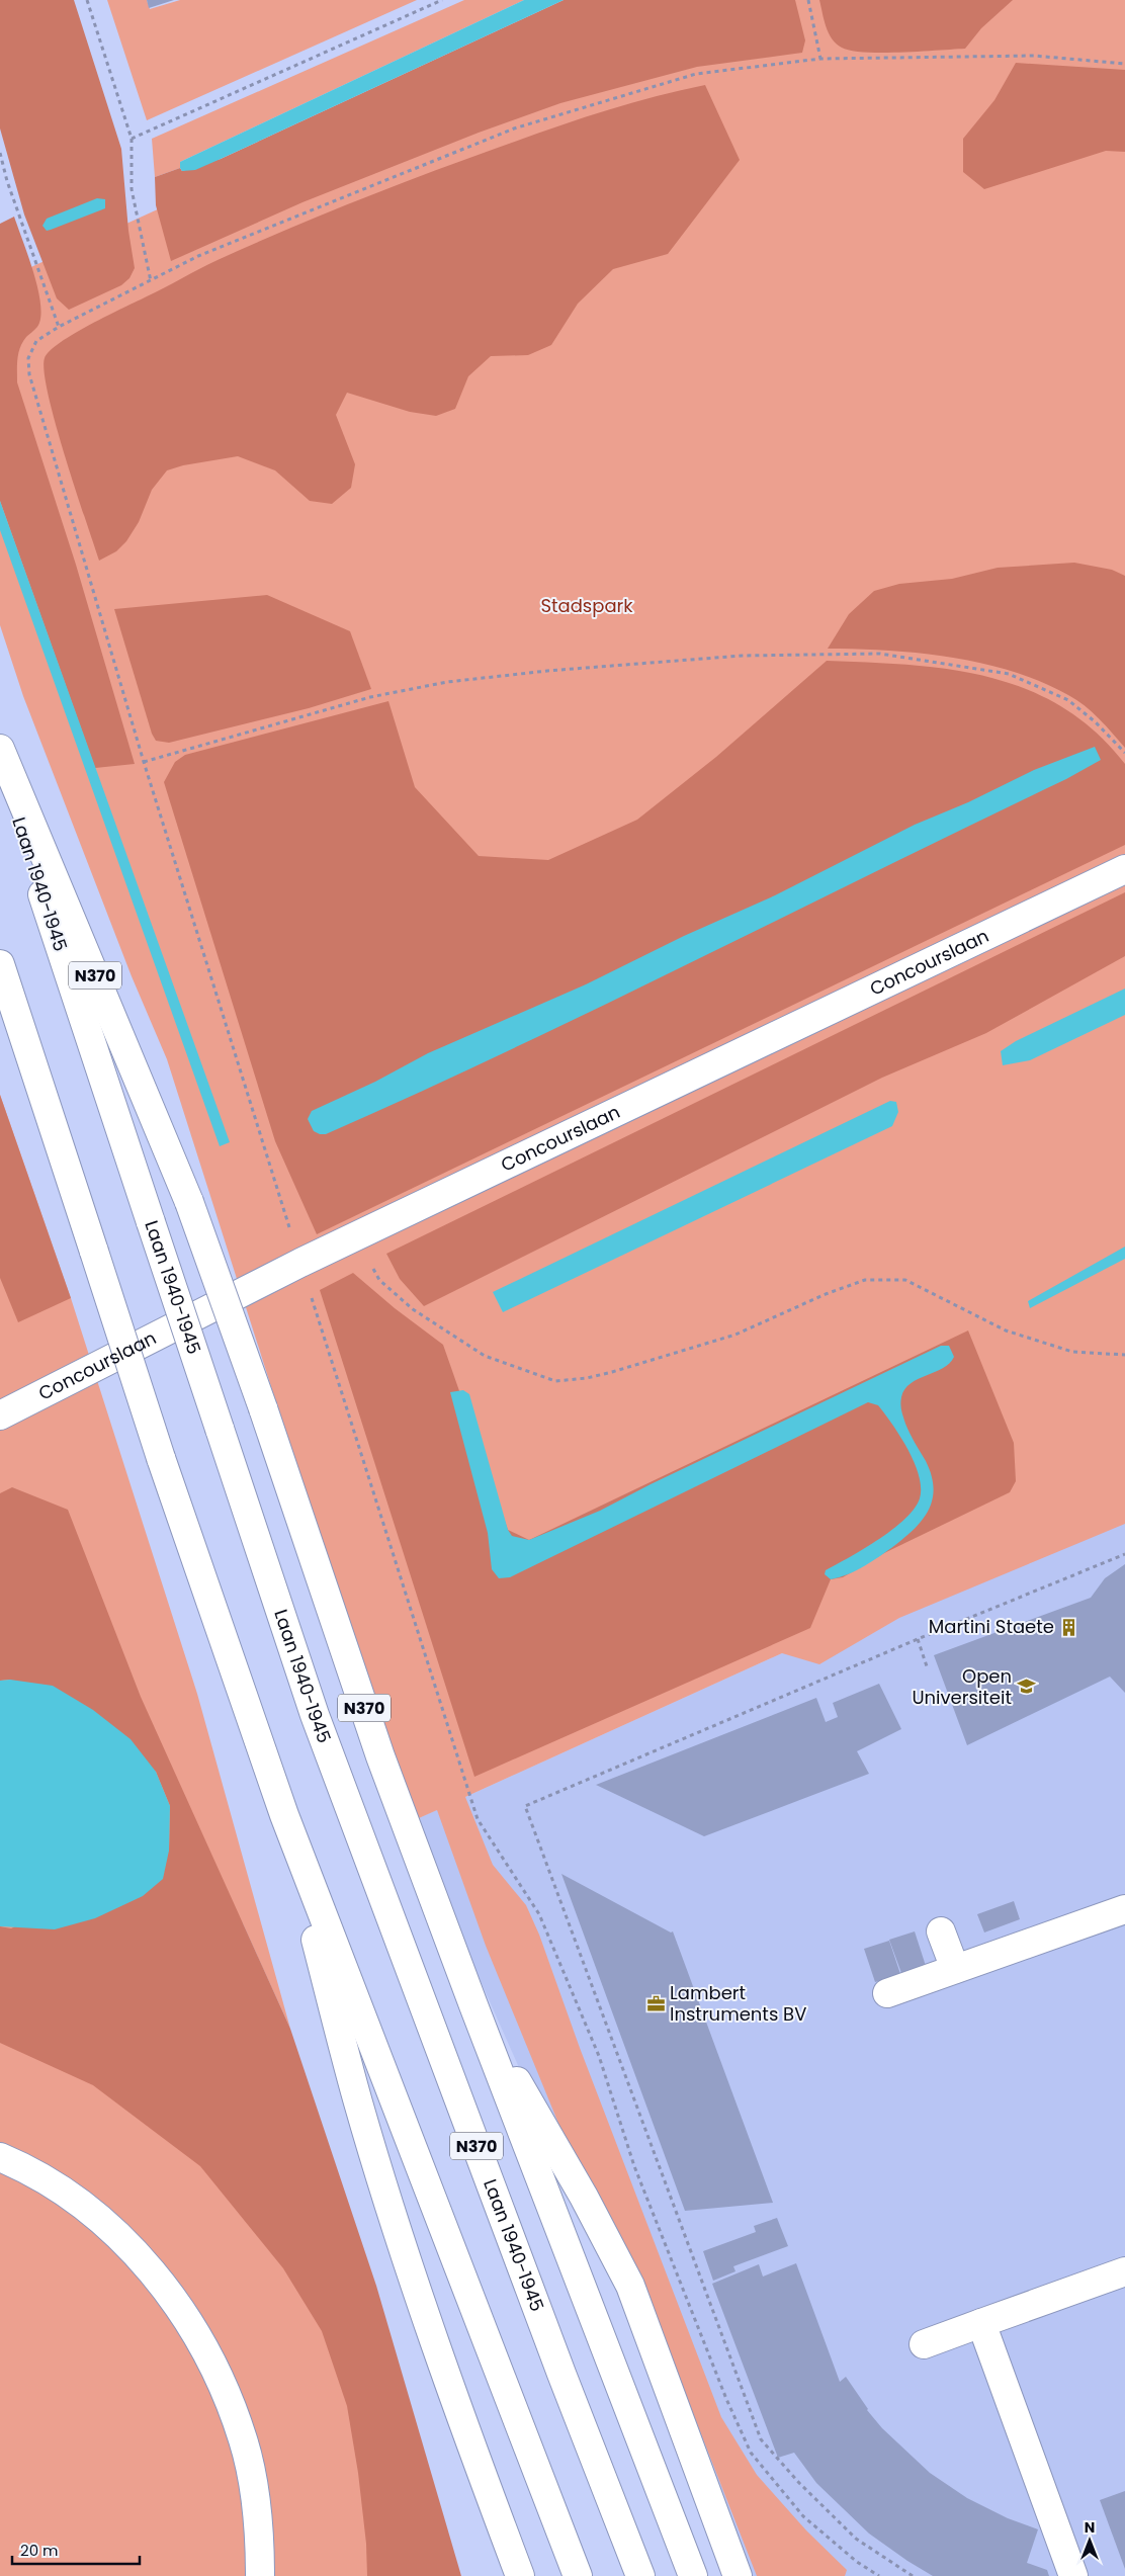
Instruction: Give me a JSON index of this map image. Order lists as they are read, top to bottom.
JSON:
{
  "streets": {
    "main road": ["Laan 1940-1945", "Concourslaan", "N370"]
  },
  "parks": ["Stadspark"],
  "places": {
    "building": ["Martini Staete"],
    "school or university": ["Open Universiteit"],
    "office": ["Lambert Instruments BV"]
  },
  "scale_bar": "20 m",
  "north": "top"
}
